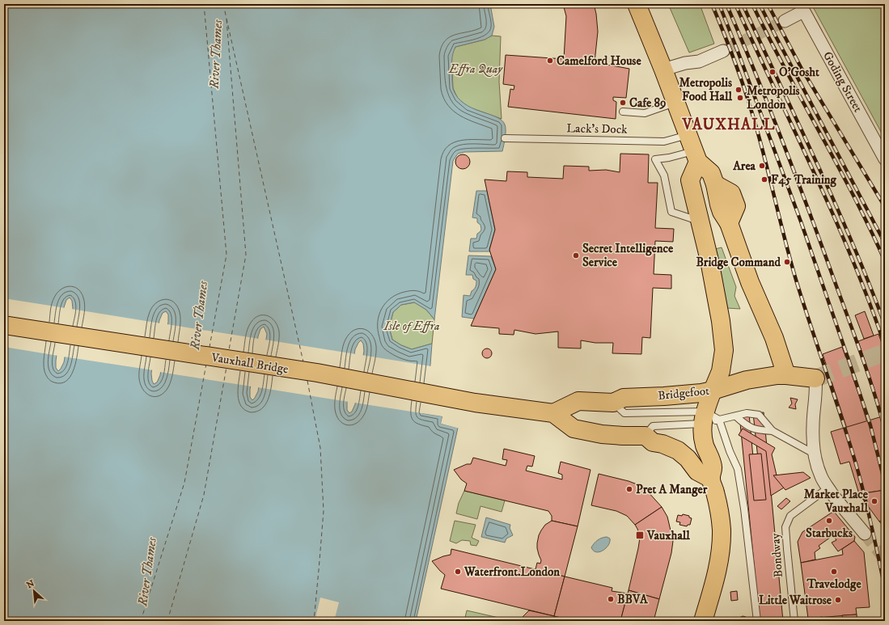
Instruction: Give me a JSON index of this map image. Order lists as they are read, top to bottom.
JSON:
{
  "streets": {
    "main road": ["Vauxhall Bridge", "Bridgefoot"],
    "street": ["Goding Street"],
    "lane": ["Lack's Dock", "Bondway"]
  },
  "crossings": [
    ["Vauxhall Bridge", "Bridgefoot"]
  ],
  "districts": ["VAUXHALL"],
  "water": ["River Thames"],
  "parks": ["Effra Quay", "Isle of Effra"],
  "places": {
    "other": [
      "Camelford House",
      "O'Gosht",
      "Metropolis Food Hall",
      "Metropolis London",
      "Cafe 89",
      "Area",
      "F45 Training",
      "Secret Intelligence Service",
      "Bridge Command",
      "Pret A Manger",
      "Market Place Vauxhall",
      "Starbucks",
      "Waterfront.London",
      "Travelodge",
      "BBVA",
      "Little Waitrose"
    ],
    "transit": ["Vauxhall"]
  },
  "north": "top left"
}
